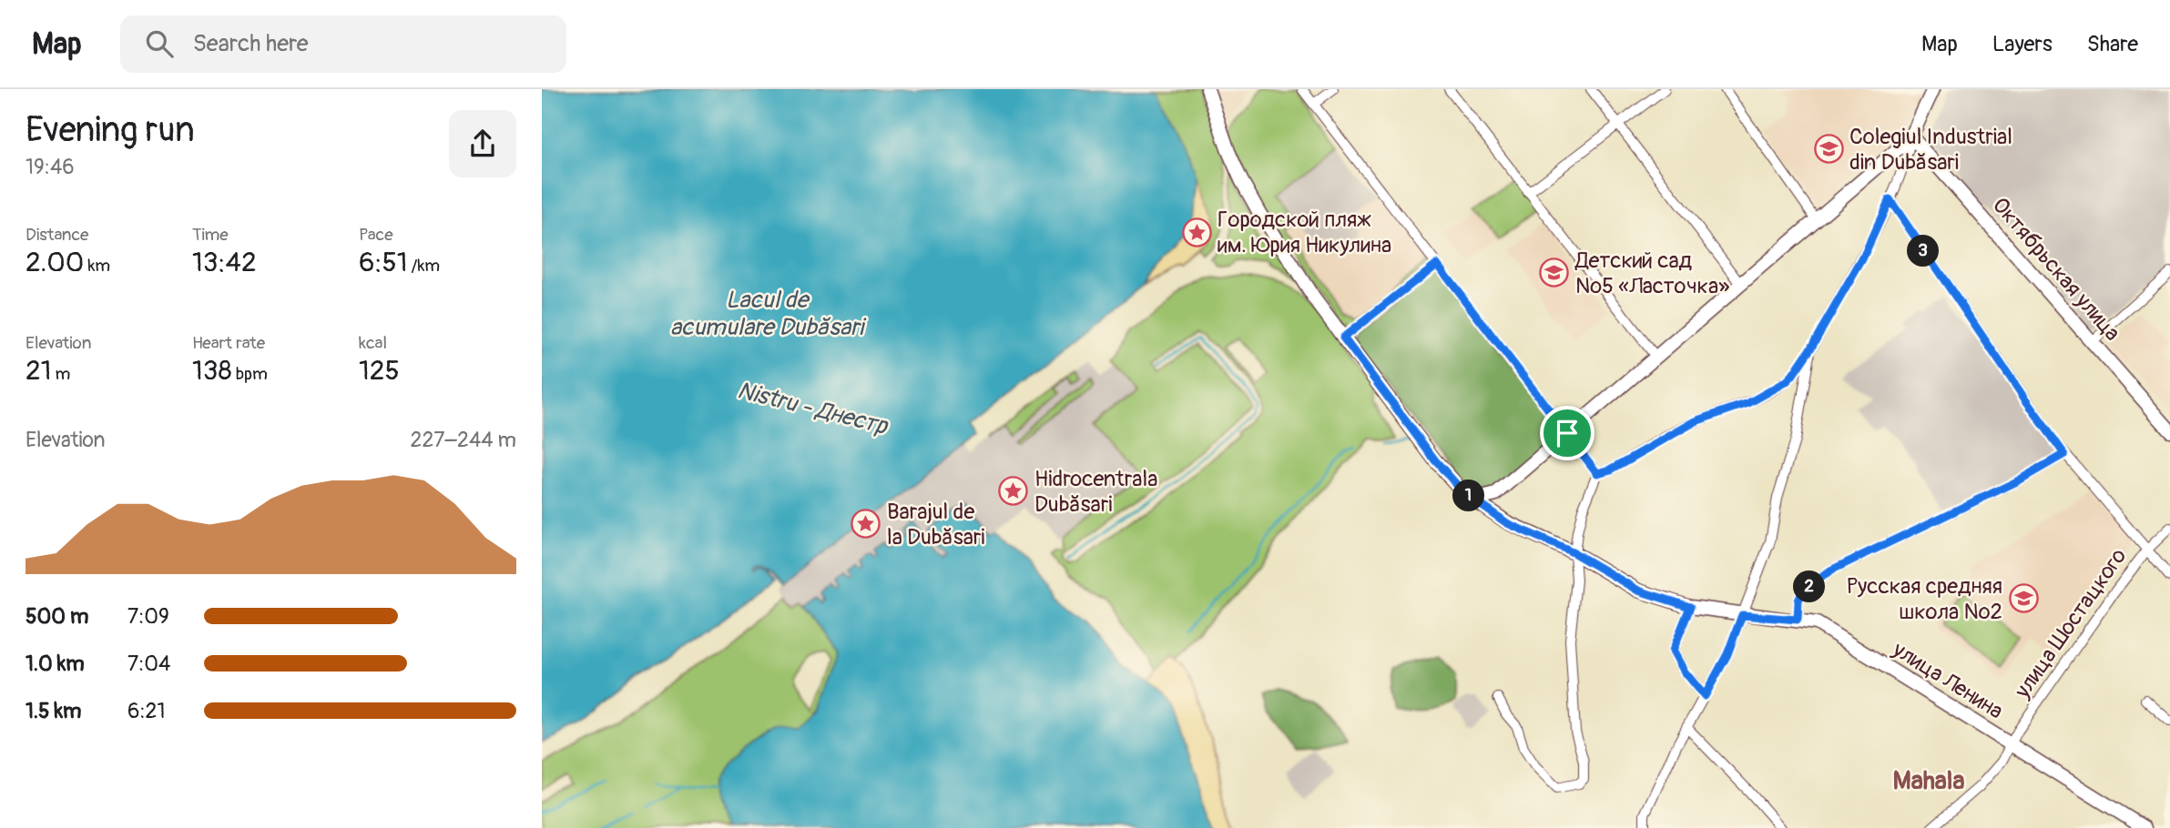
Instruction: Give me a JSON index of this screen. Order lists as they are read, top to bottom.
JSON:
{
  "streets": {
    "street": ["Октябрьская улица", "улица Шостацкого", "улица Ленина"]
  },
  "crossings": [
    ["улица Шостацкого", "улица Ленина"]
  ],
  "districts": ["Mahala"],
  "water": ["Lacul de acumulare Dubăsari", "Nistru - Днестр"],
  "places": {
    "school or university": ["Colegiul Industrial din Dubăsari", "Детский сад №5 «Ласточка»", "Русская средняя школа №2"],
    "place": ["Городской пляж им. Юрия Никулина", "Hidrocentrala Dubăsari", "Barajul de la Dubăsari"]
  },
  "page": {
    "header": "Map",
    "search": "Search here",
    "nav": ["Map", "Layers", "Share"],
    "heading": ["Evening run", "19:46"],
    "stats": [
      ["Distance", "2.00 km"],
      ["Time", "13:42"],
      ["Pace", "6:51 /km"],
      ["Elevation", "21 m"],
      ["Heart rate", "138 bpm"],
      ["kcal", "125"]
    ],
    "pins": ["3", "1", "2"],
    "chart": ["Elevation", "227–244 m"],
    "list": [
      {
        "name": "500 m",
        "note": "7:09"
      },
      {
        "name": "1.0 km",
        "note": "7:04"
      },
      {
        "name": "1.5 km",
        "note": "6:21"
      }
    ]
  }
}
